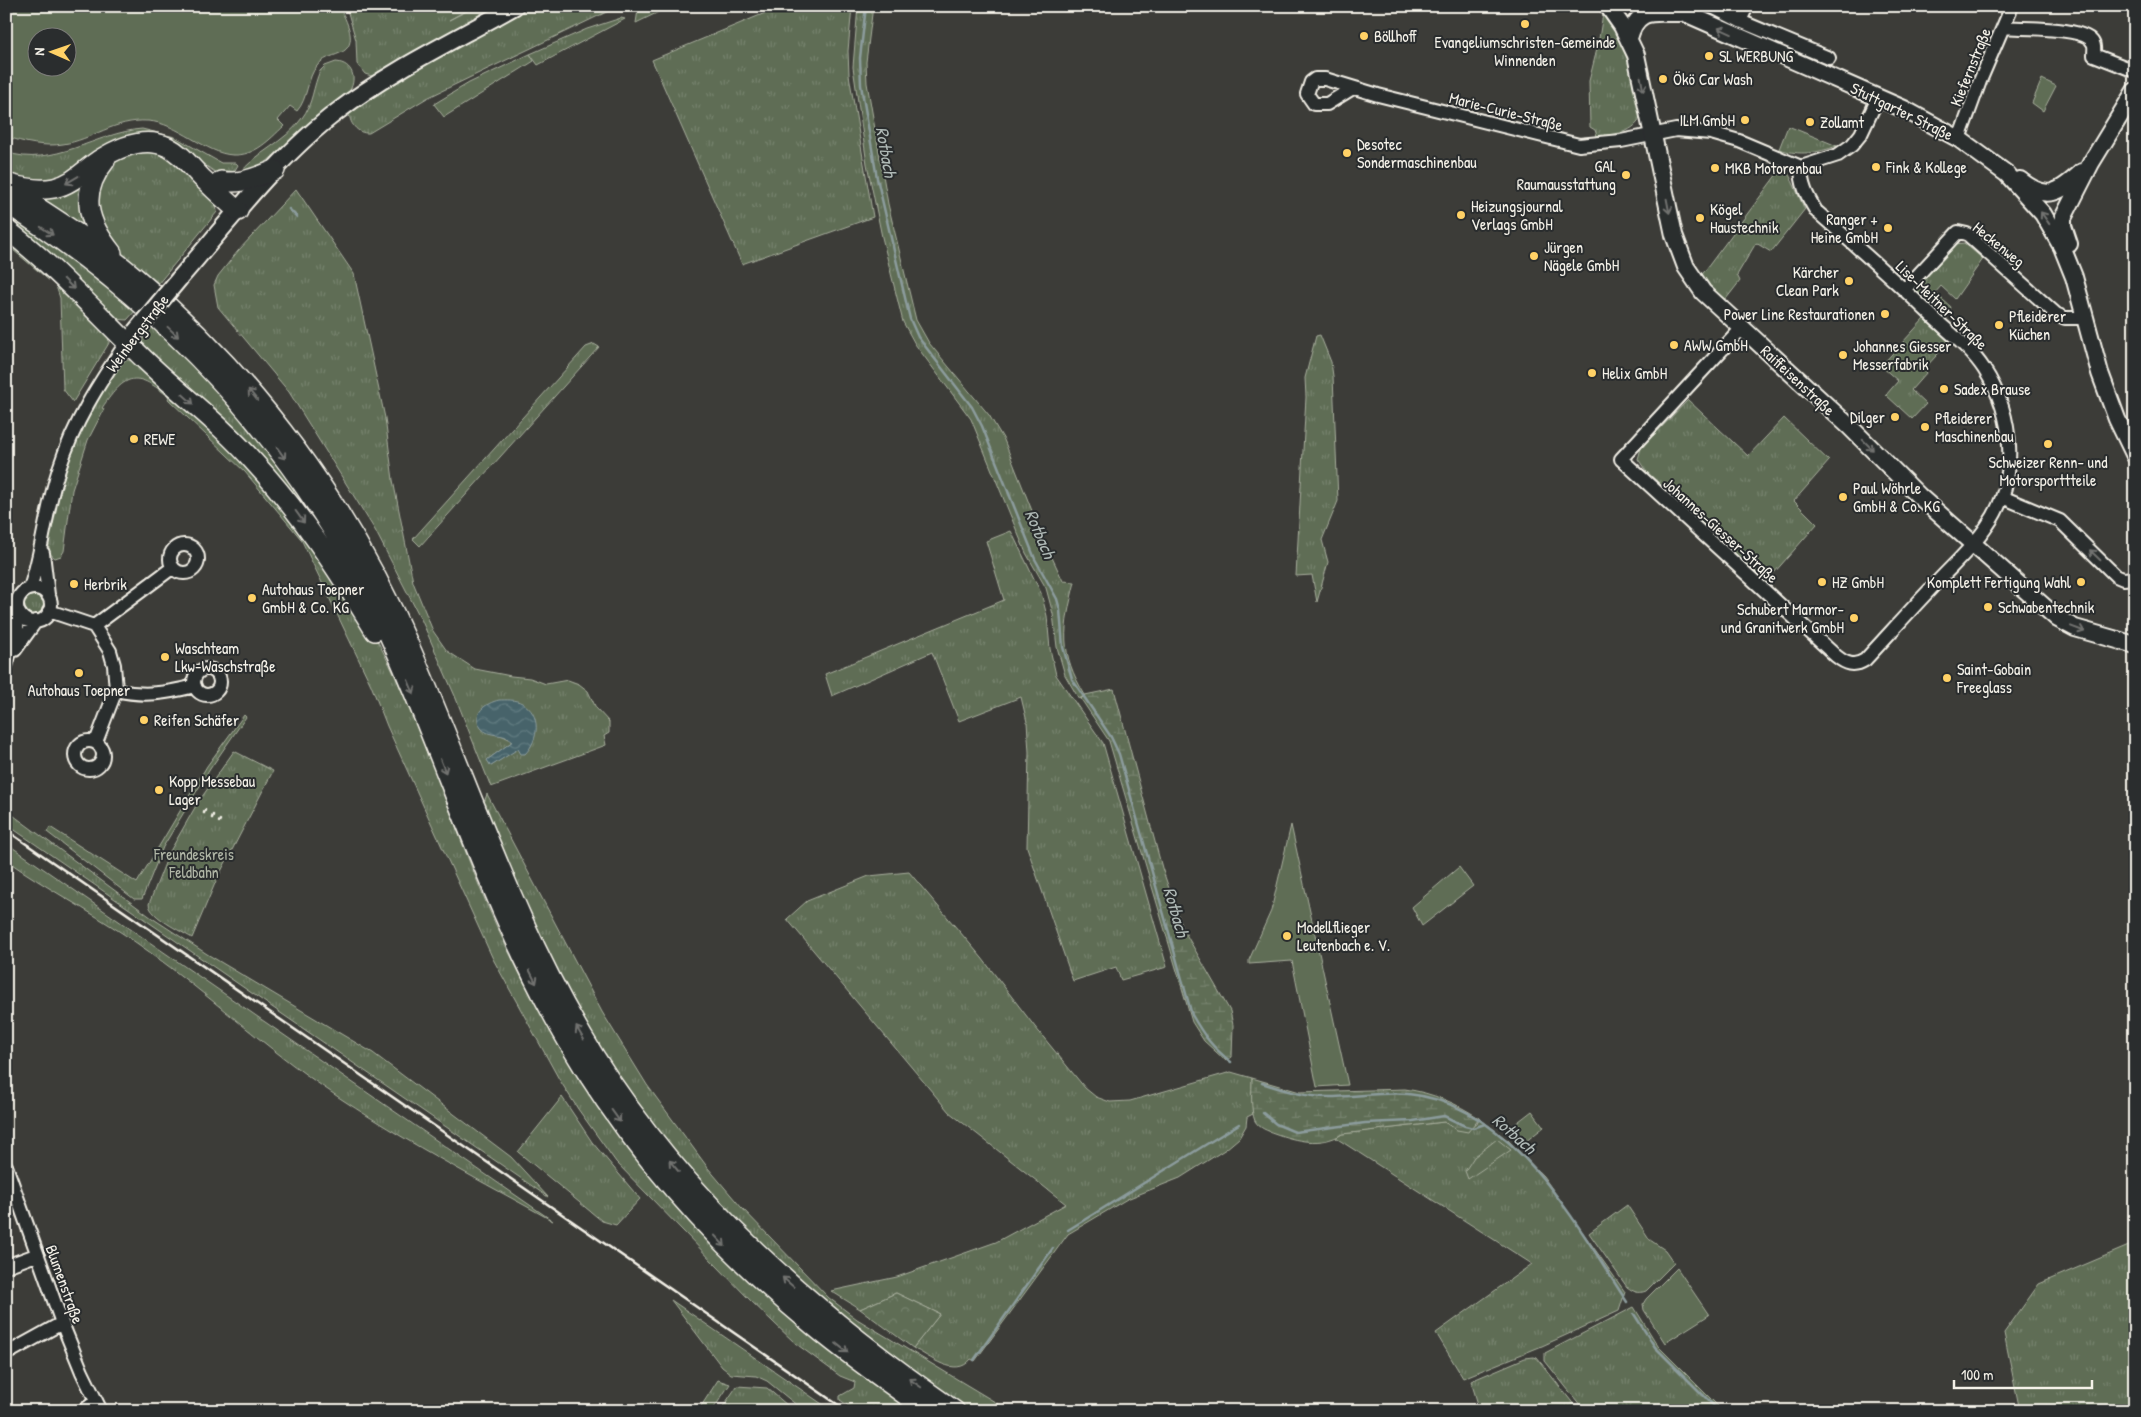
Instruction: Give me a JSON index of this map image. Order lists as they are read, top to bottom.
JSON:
{
  "streets": {
    "main road": ["Stuttgarter Straße", "Weinbergstraße", "Raiffeisenstraße"],
    "street": [
      "Kiefernstraße",
      "Marie-Curie-Straße",
      "Heckenweg",
      "Lise-Meitner-Straße",
      "Johannes-Giesser-Straße",
      "Blumenstraße"
    ]
  },
  "crossings": [
    ["Kiefernstraße", "Stuttgarter Straße"],
    ["Marie-Curie-Straße", "Lise-Meitner-Straße"],
    ["Marie-Curie-Straße", "Raiffeisenstraße"],
    ["Stuttgarter Straße", "Heckenweg"],
    ["Heckenweg", "Lise-Meitner-Straße"],
    ["Lise-Meitner-Straße", "Raiffeisenstraße"],
    ["Lise-Meitner-Straße", "Johannes-Giesser-Straße"],
    ["Raiffeisenstraße", "Johannes-Giesser-Straße"]
  ],
  "one_way": ["Stuttgarter Straße", "Raiffeisenstraße"],
  "water": ["Rotbach"],
  "parks": ["Freundeskreis Feldbahn"],
  "places": [
    "Evangeliumschristen-Gemeinde Winnenden",
    "Böllhoff",
    "SL WERBUNG",
    "Ökö Car Wash",
    "ILM GmbH",
    "Zollamt",
    "Desotec Sondermaschinenbau",
    "Fink & Kollege",
    "MKB Motorenbau",
    "GAL Raumausstattung",
    "Heizungsjournal Verlags GmbH",
    "Kögel Haustechnik",
    "Ranger + Heine GmbH",
    "Jürgen Nägele GmbH",
    "Kärcher Clean Park",
    "Power Line Restaurationen",
    "Pfleiderer Küchen",
    "AWW GmbH",
    "Johannes Giesser Messerfabrik",
    "Helix GmbH",
    "Sadex Brause",
    "Dilger",
    "Pfleiderer Maschinenbau",
    "REWE",
    "Schweizer Renn- und Motorsporttteile",
    "Paul Wöhrle GmbH & Co. KG",
    "HZ GmbH",
    "Komplett Fertigung Wahl",
    "Herbrik",
    "Autohaus Toepner GmbH & Co. KG",
    "Schwabentechnik",
    "Schubert Marmor- und Granitwerk GmbH",
    "Waschteam Lkw-Waschstraße",
    "Autohaus Toepner",
    "Saint-Gobain Freeglass",
    "Reifen Schäfer",
    "Kopp Messebau Lager",
    "Modellflieger Leutenbach e. V."
  ],
  "scale_bar": "100 m",
  "north": "left"
}
